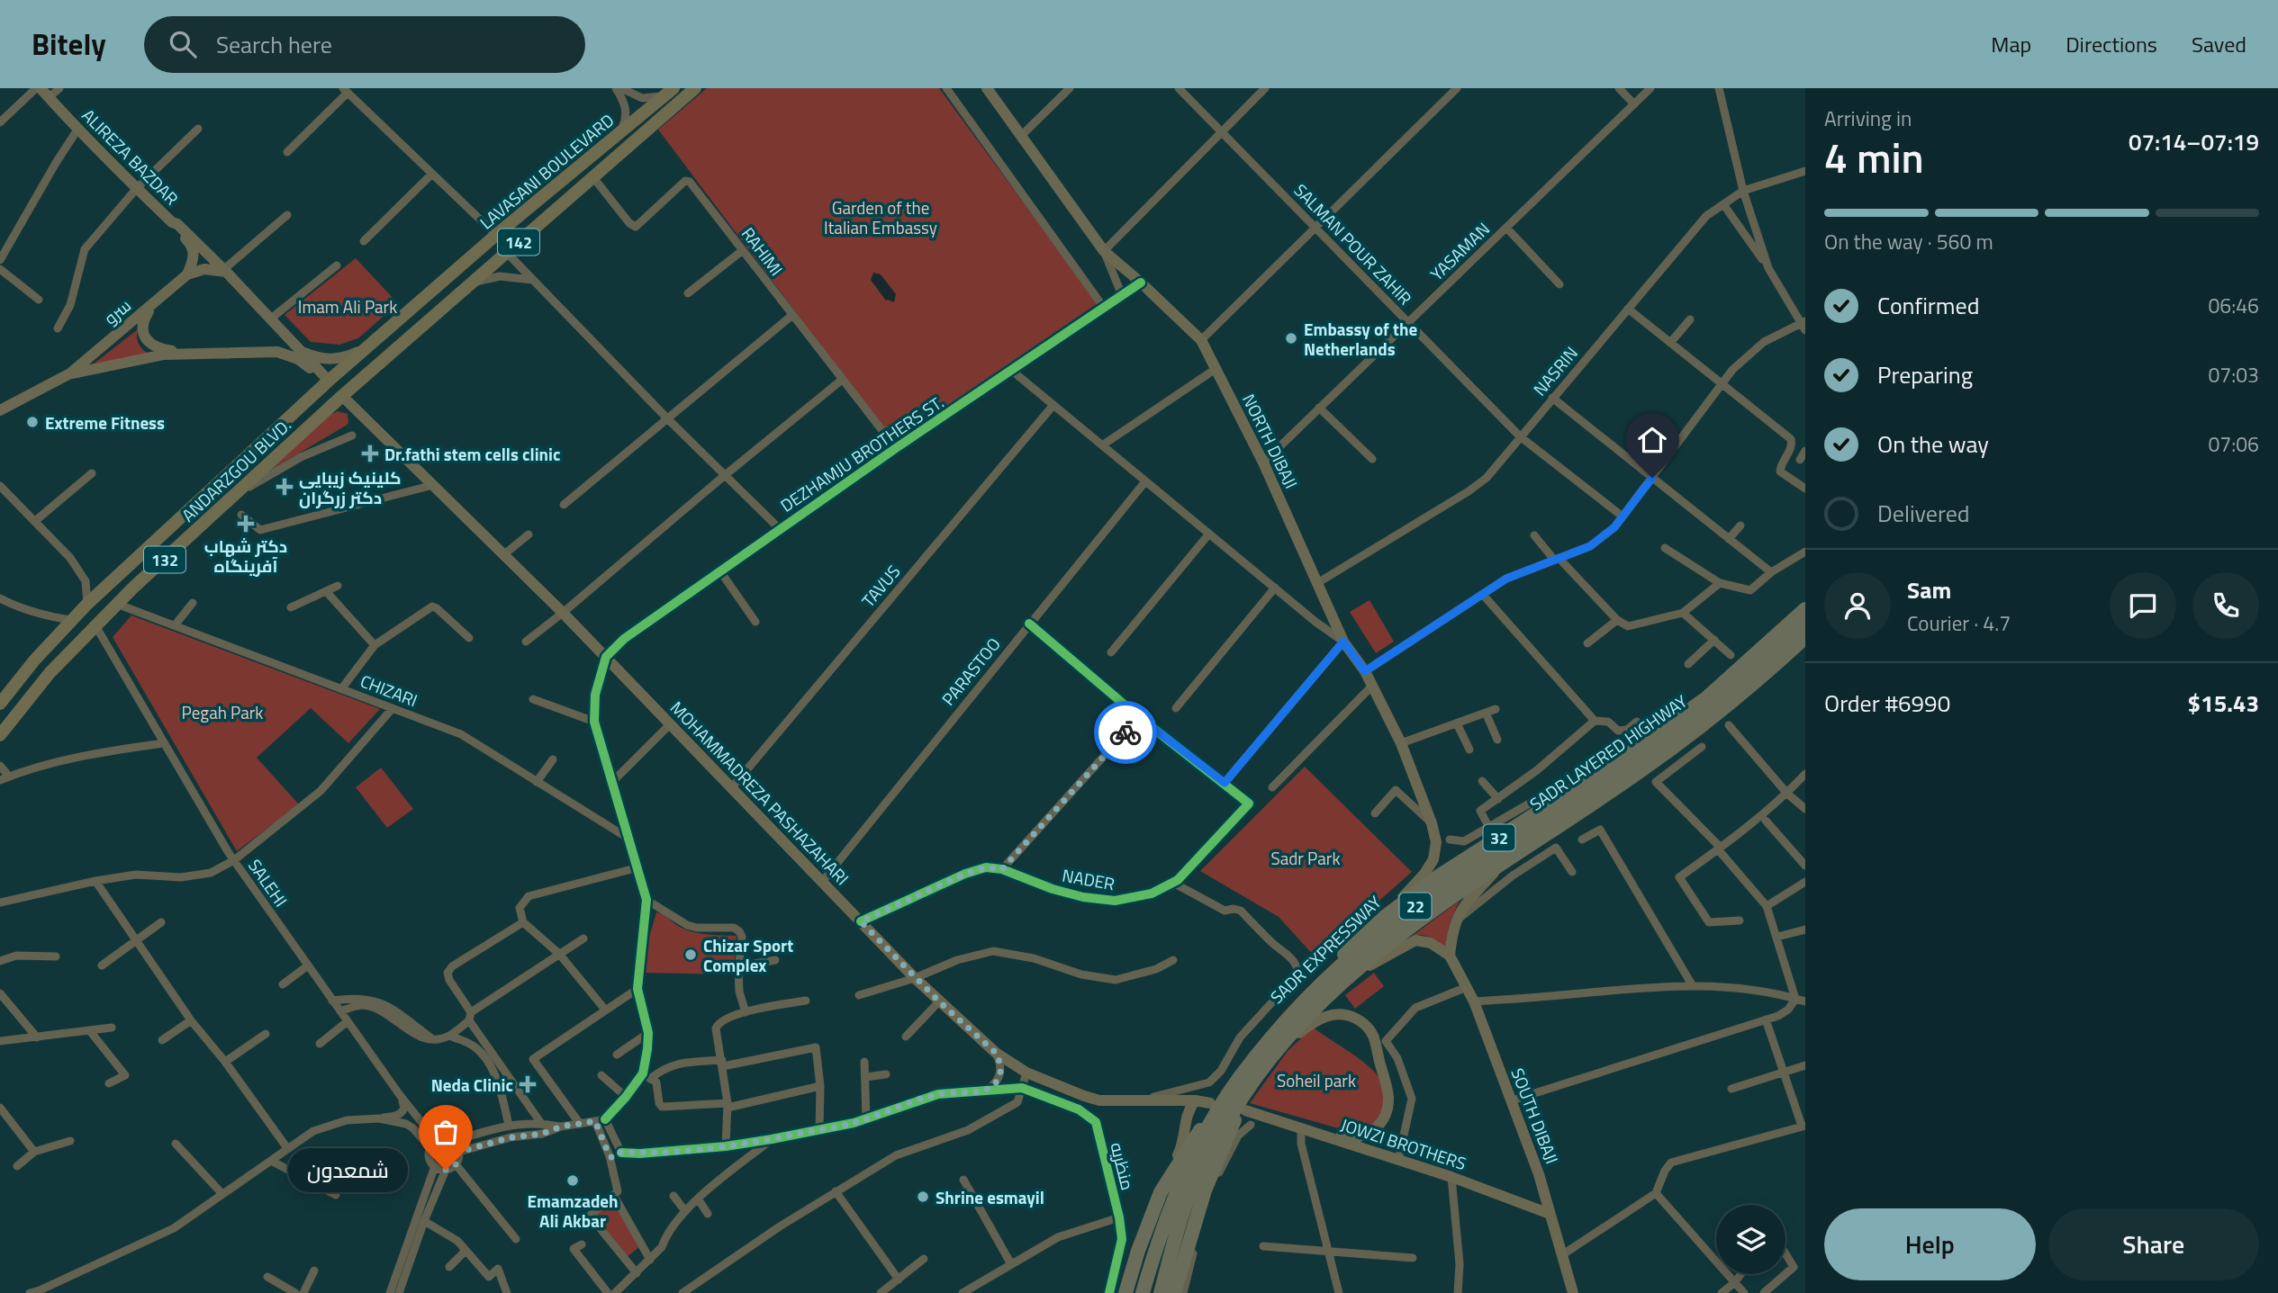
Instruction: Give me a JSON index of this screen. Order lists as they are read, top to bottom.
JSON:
{
  "streets": {
    "highway": [
      "SADR LAYERED HIGHWAY",
      "32",
      "22",
      "SADR EXPRESSWAY"
    ],
    "main road": [
      "ALIREZA BAZDAR",
      "LAVASANI BOULEVARD",
      "142",
      "سرو",
      "NORTH DIBAJI",
      "ANDARZGOU BLVD.",
      "132",
      "MOHAMMADREZA PASHAZAHARI",
      "SOUTH DIBAJI",
      "JOWZI BROTHERS"
    ],
    "street": [
      "SALMAN POUR ZAHIR",
      "RAHIMI",
      "YASAMAN",
      "NASRIN",
      "DEZHAMJU BROTHERS ST.",
      "TAVUS",
      "PARASTOO",
      "CHIZARI",
      "NADER",
      "SALEHI",
      "منظریه"
    ]
  },
  "crossings": [
    ["ALIREZA BAZDAR", "LAVASANI BOULEVARD"],
    ["ALIREZA BAZDAR", "سرو"],
    ["ALIREZA BAZDAR", "ANDARZGOU BLVD."],
    ["LAVASANI BOULEVARD", "RAHIMI"],
    ["LAVASANI BOULEVARD", "ANDARZGOU BLVD."],
    ["LAVASANI BOULEVARD", "MOHAMMADREZA PASHAZAHARI"],
    ["SALMAN POUR ZAHIR", "YASAMAN"],
    ["SALMAN POUR ZAHIR", "NASRIN"],
    ["RAHIMI", "DEZHAMJU BROTHERS ST."],
    ["YASAMAN", "NORTH DIBAJI"],
    ["NASRIN", "NORTH DIBAJI"],
    ["NORTH DIBAJI", "DEZHAMJU BROTHERS ST."],
    ["NORTH DIBAJI", "SADR EXPRESSWAY"],
    ["DEZHAMJU BROTHERS ST.", "MOHAMMADREZA PASHAZAHARI"],
    ["ANDARZGOU BLVD.", "CHIZARI"],
    ["ANDARZGOU BLVD.", "MOHAMMADREZA PASHAZAHARI"],
    ["ANDARZGOU BLVD.", "SALEHI"],
    ["TAVUS", "MOHAMMADREZA PASHAZAHARI"],
    ["PARASTOO", "MOHAMMADREZA PASHAZAHARI"],
    ["SADR LAYERED HIGHWAY", "32"],
    ["MOHAMMADREZA PASHAZAHARI", "SADR EXPRESSWAY"],
    ["32", "JOWZI BROTHERS"],
    ["SOUTH DIBAJI", "JOWZI BROTHERS"]
  ],
  "parks": [
    "Garden of the Italian Embassy",
    "Imam Ali Park",
    "Pegah Park",
    "Sadr Park",
    "Soheil park"
  ],
  "places": {
    "other": [
      "Embassy of the Netherlands",
      "Extreme Fitness",
      "Chizar Sport Complex",
      "شمعدون",
      "Emamzadeh Ali Akbar",
      "Shrine esmayil"
    ],
    "health": [
      "Dr.fathi stem cells clinic",
      "کلینیک زیبایی دکتر زرگران",
      "دکتر شهاب آفرینگاه",
      "Neda Clinic"
    ]
  },
  "page": {
    "header": "Bitely",
    "search": "Search here",
    "nav": ["Map", "Directions", "Saved"],
    "heading": ["4 min", "Arriving in", "07:14–07:19"],
    "panel": [
      "Sam",
      "Courier · 4.7",
      "Order #6990",
      "$15.43"
    ],
    "bar": "On the way · 560 m",
    "list": [
      ["Confirmed", "06:46"],
      ["Preparing", "07:03"],
      ["On the way", "07:06"],
      "Delivered"
    ],
    "bubble": "شمعدون",
    "buttons": ["Help", "Share"]
  }
}
